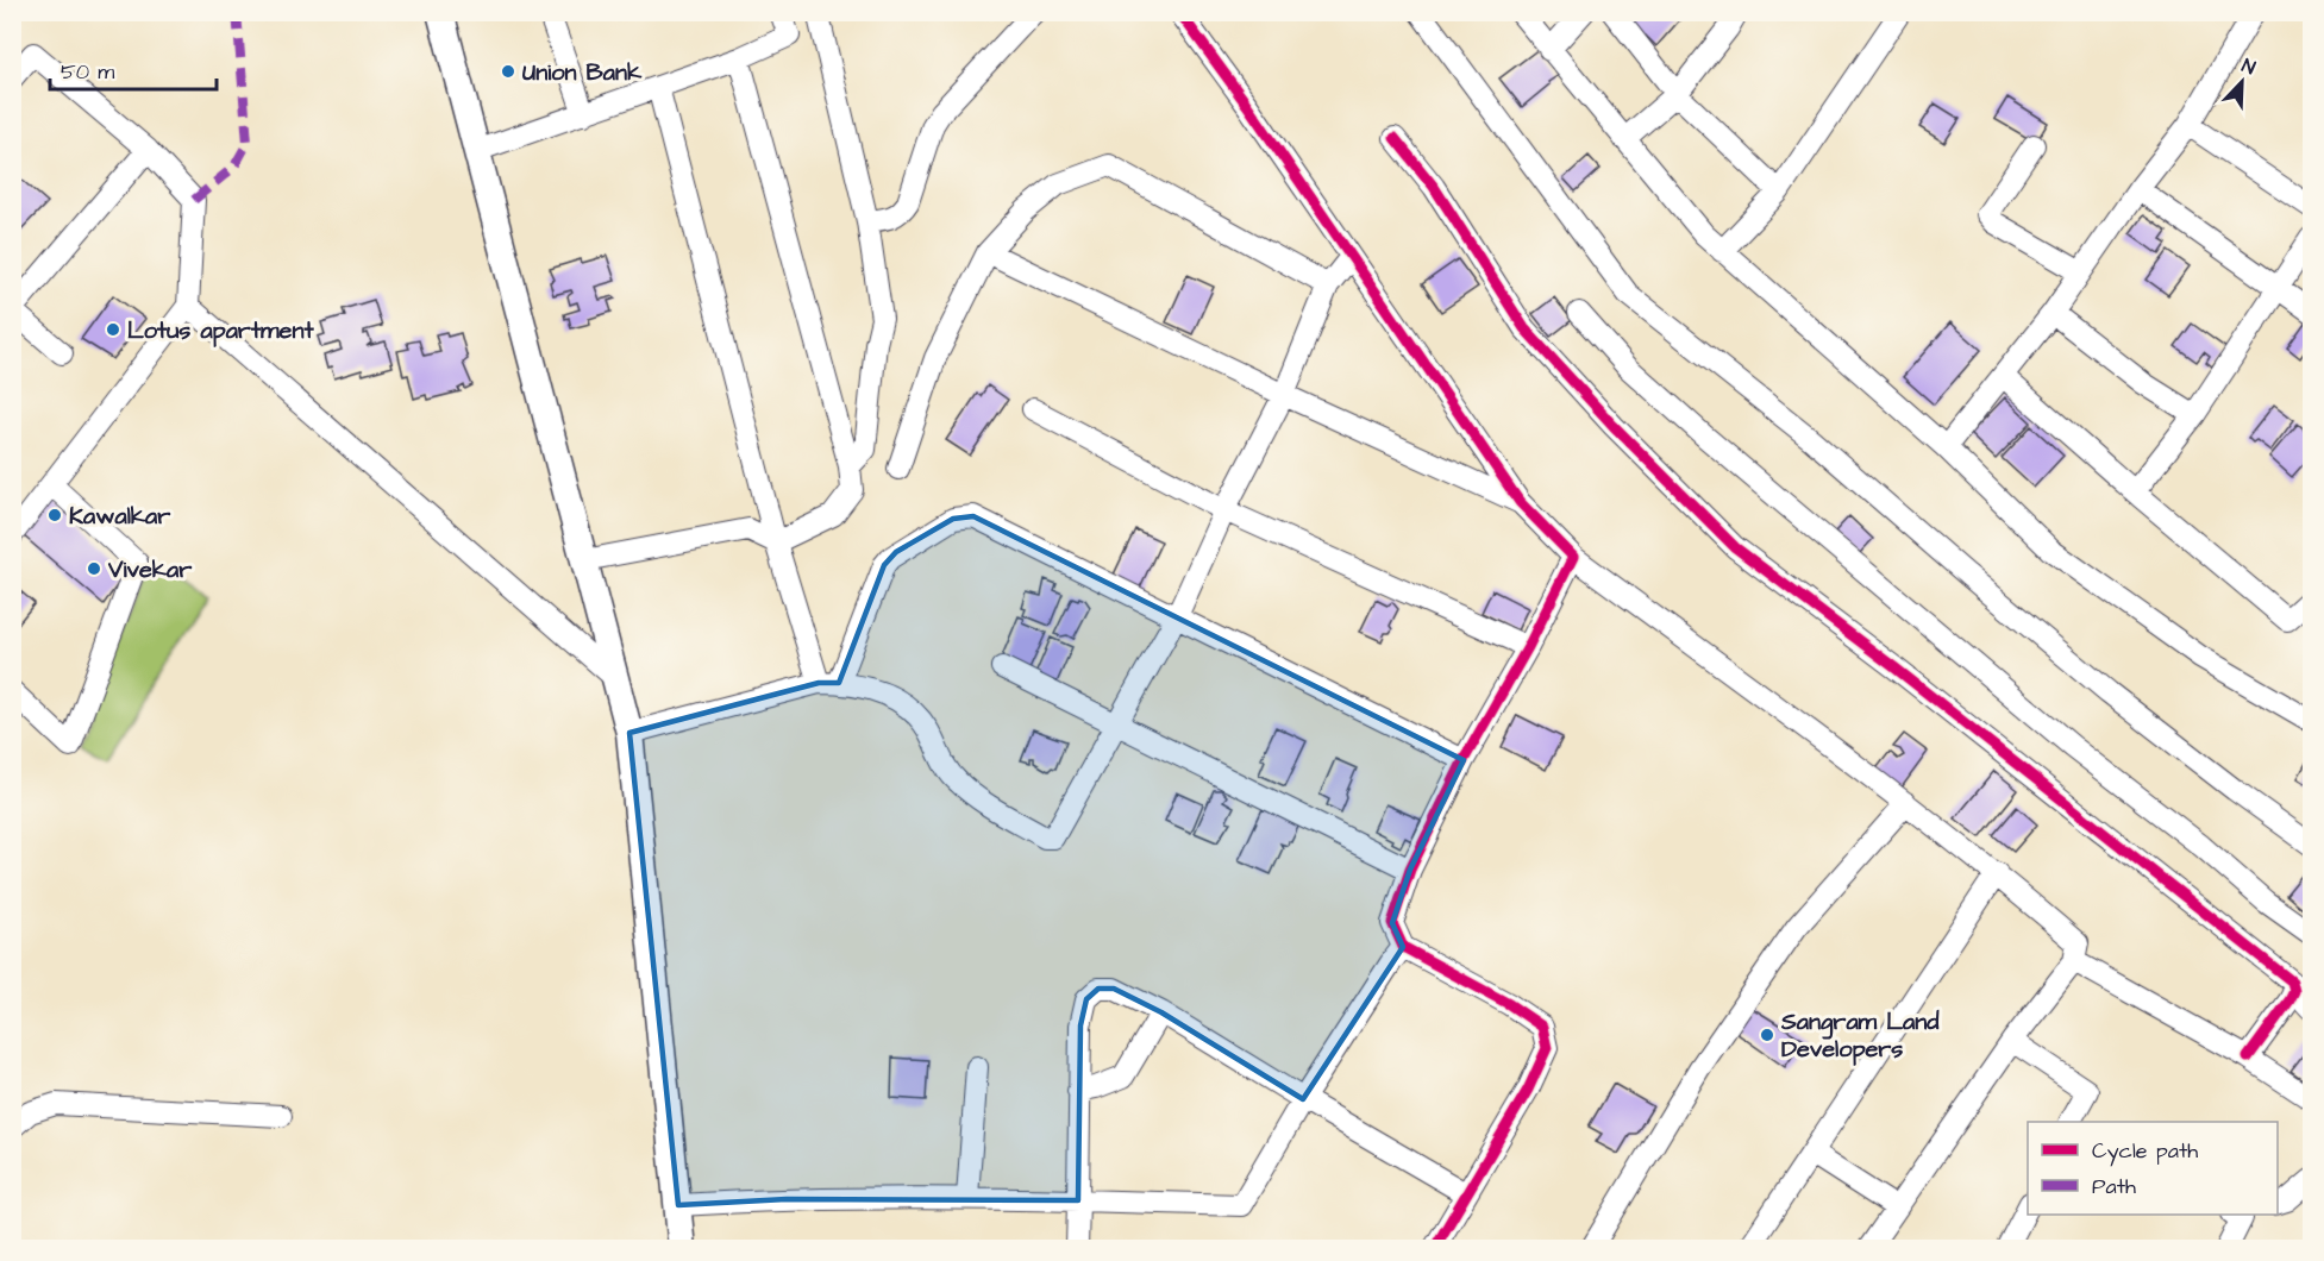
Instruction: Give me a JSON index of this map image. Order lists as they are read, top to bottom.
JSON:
{
  "places": [
    "Union Bank",
    "Lotus apartment",
    "Kawalkar",
    "Vivekar",
    "Sangram Land Developers"
  ],
  "legend": ["Cycle path", "Path"],
  "scale_bar": "50 m",
  "north": "top right"
}
